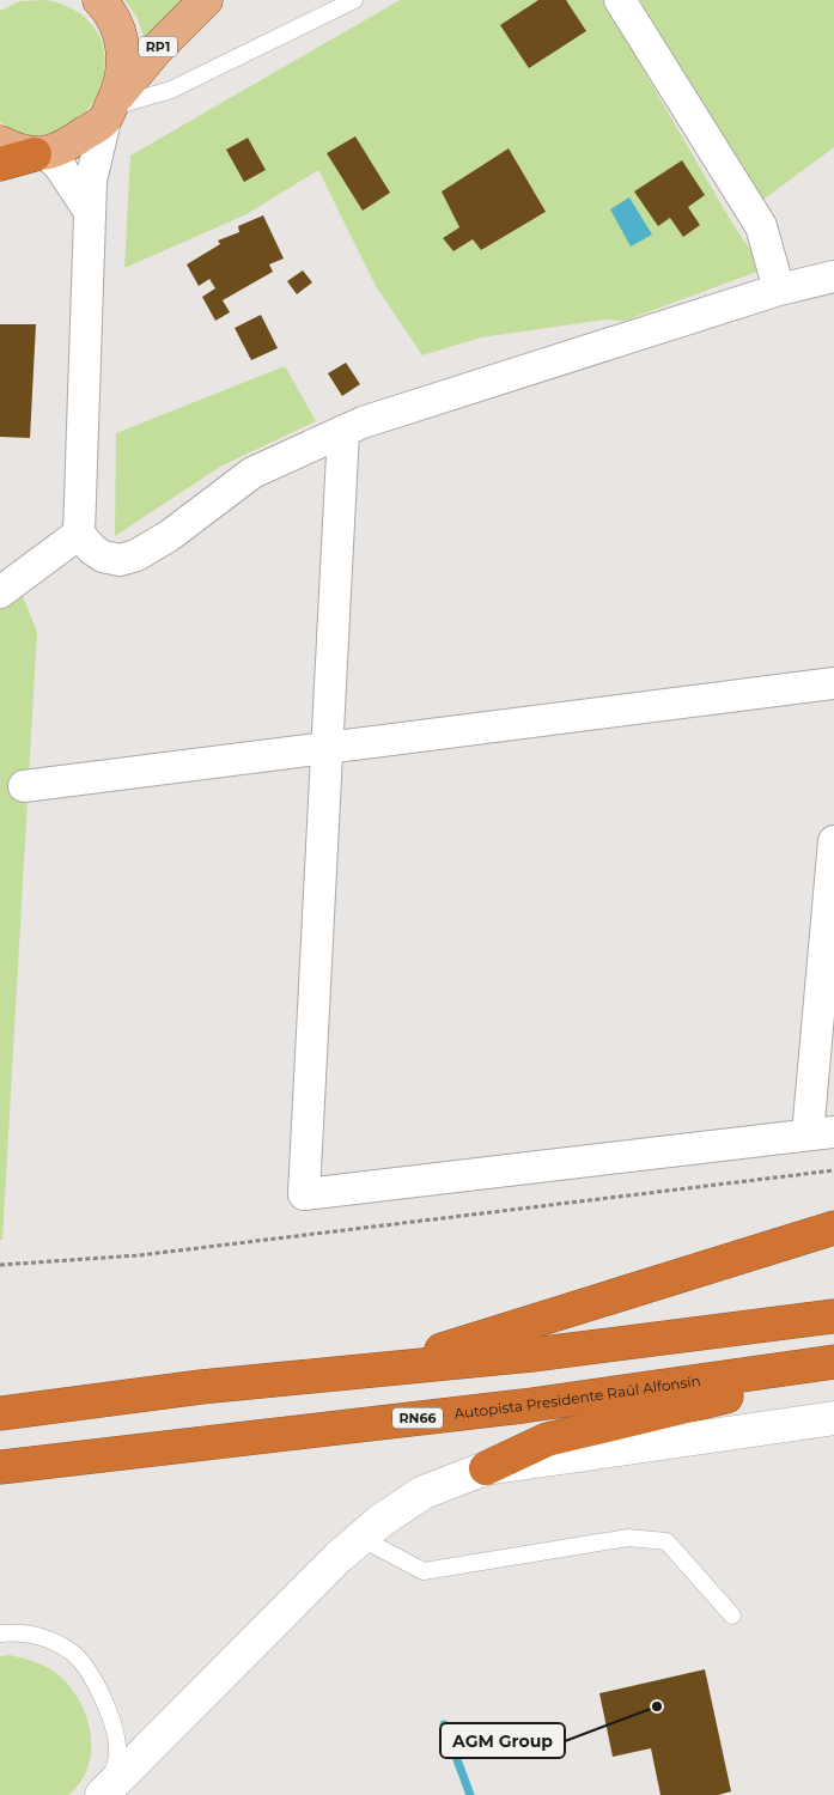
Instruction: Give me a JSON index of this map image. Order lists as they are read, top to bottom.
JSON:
{
  "streets": {
    "highway": ["Autopista Presidente Raúl Alfonsín", "RN66"],
    "main road": ["RP1"]
  },
  "places": ["AGM Group"]
}
